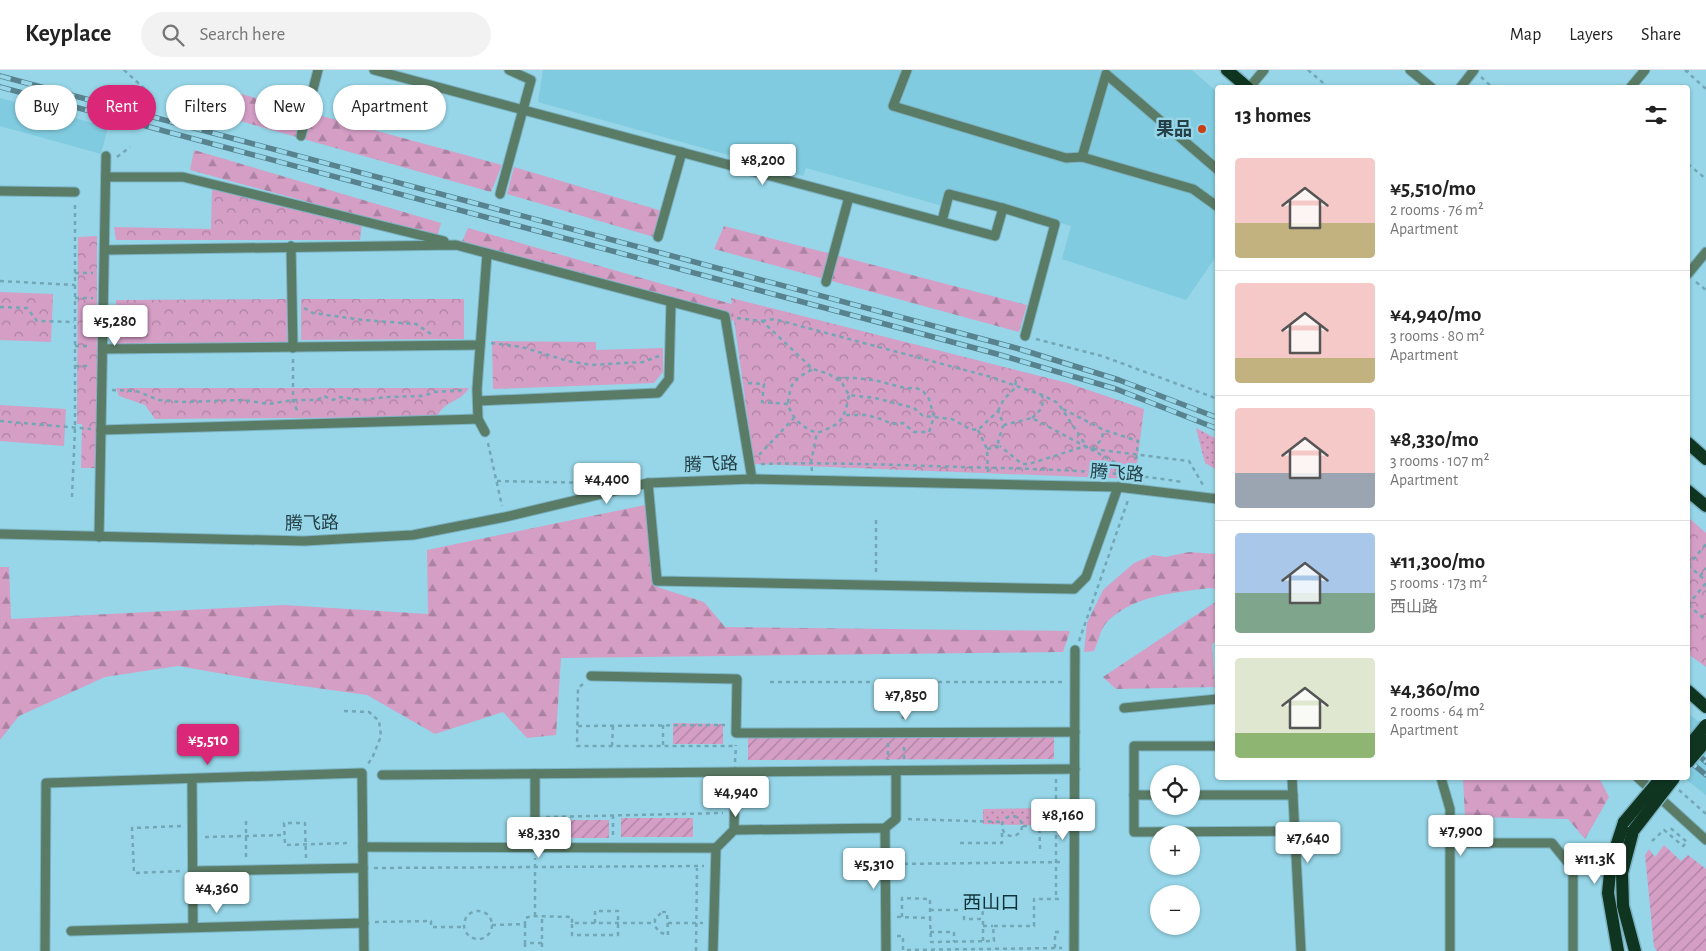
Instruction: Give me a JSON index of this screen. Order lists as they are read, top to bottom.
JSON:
{
  "streets": {
    "street": ["腾飞路"]
  },
  "districts": ["西山口"],
  "places": ["果品"],
  "page": {
    "header": "Keyplace",
    "search": "Search here",
    "nav": ["Map", "Layers", "Share"],
    "chip": [
      "Buy",
      "Rent",
      "Filters",
      "New",
      "Apartment"
    ],
    "heading": "13 homes",
    "price": [
      "¥8,200",
      "¥5,280",
      "¥4,400",
      "¥7,850",
      "¥5,510",
      "¥4,940",
      "¥8,160",
      "¥7,900",
      "¥8,330",
      "¥7,640",
      "¥11.3K",
      "¥5,310",
      "¥4,360"
    ],
    "list": [
      {
        "name": "¥5,510/mo",
        "note": "2 rooms · 76 m² · Apartment"
      },
      {
        "name": "¥4,940/mo",
        "note": "3 rooms · 80 m² · Apartment"
      },
      {
        "name": "¥8,330/mo",
        "note": "3 rooms · 107 m² · Apartment"
      },
      {
        "name": "¥11,300/mo",
        "note": "5 rooms · 173 m² · 西山路"
      },
      {
        "name": "¥4,360/mo",
        "note": "2 rooms · 64 m² · Apartment"
      }
    ],
    "map_buttons": ["+", "−"]
  }
}
